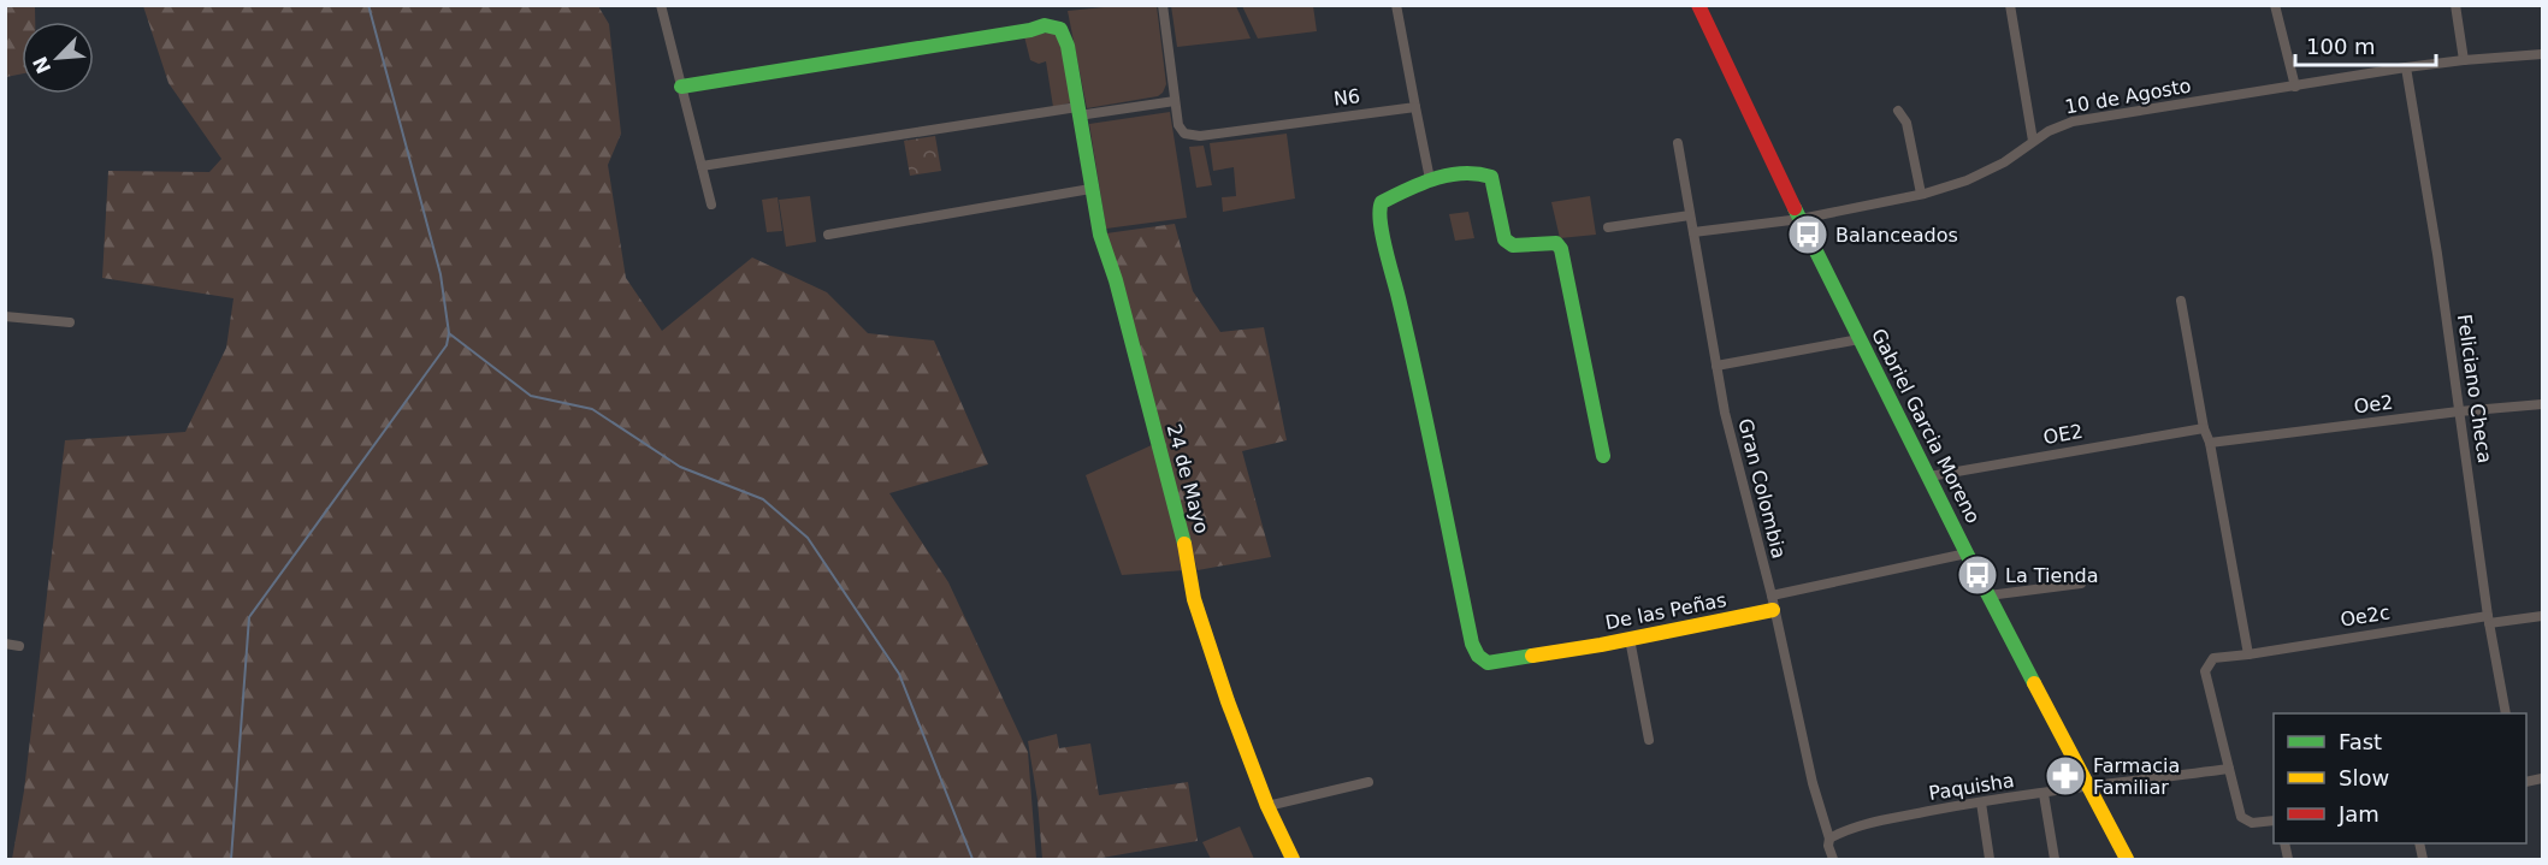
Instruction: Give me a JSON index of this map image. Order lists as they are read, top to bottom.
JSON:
{
  "streets": {
    "street": [
      "10 de Agosto",
      "N6",
      "Feliciano Checa",
      "Oe2",
      "Gabriel Garcia Moreno",
      "OE2",
      "24 de Mayo",
      "Gran Colombia",
      "De las Peñas",
      "Oe2c",
      "Paquisha"
    ]
  },
  "crossings": [
    ["10 de Agosto", "Feliciano Checa"],
    ["10 de Agosto", "Gabriel Garcia Moreno"],
    ["10 de Agosto", "Gran Colombia"],
    ["Feliciano Checa", "Oe2"],
    ["Feliciano Checa", "Oe2c"],
    ["Gabriel Garcia Moreno", "OE2"],
    ["Gabriel Garcia Moreno", "De las Peñas"],
    ["Gabriel Garcia Moreno", "Paquisha"],
    ["Gran Colombia", "De las Peñas"],
    ["Gran Colombia", "Paquisha"],
    ["Oe2c", "Paquisha"]
  ],
  "places": {
    "bus stop": ["Balanceados", "La Tienda"],
    "pharmacy": ["Farmacia Familiar"]
  },
  "legend": ["Fast", "Slow", "Jam"],
  "scale_bar": "100 m",
  "north": "bottom left"
}
